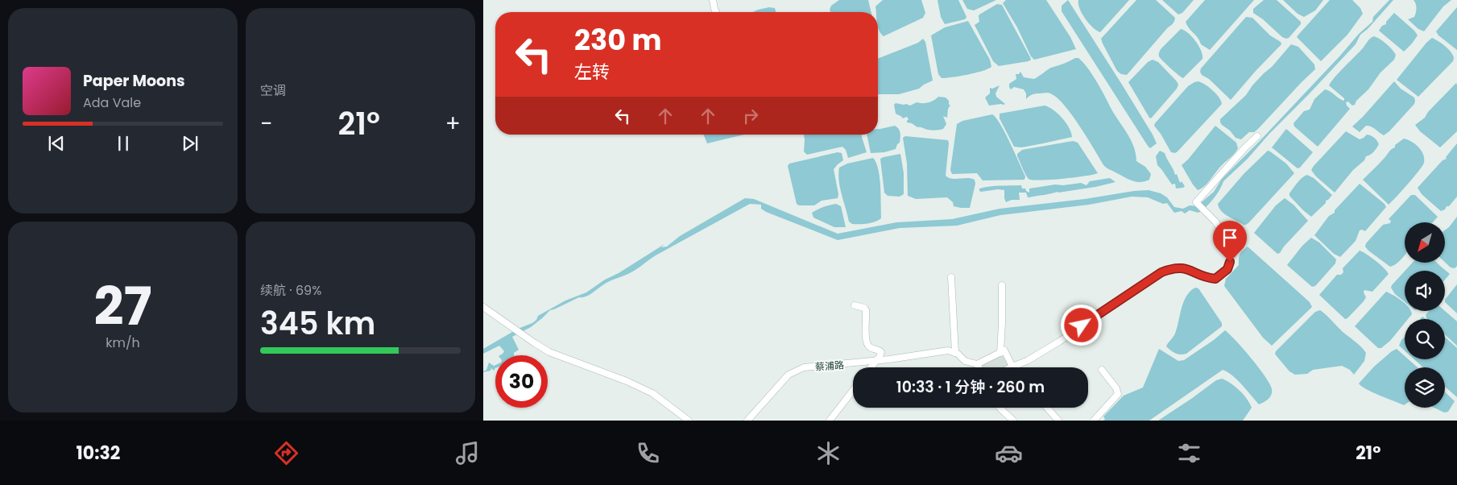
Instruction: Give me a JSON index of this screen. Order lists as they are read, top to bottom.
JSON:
{
  "streets": {
    "street": ["蔡浦路"]
  },
  "north": "bottom left",
  "page": {
    "tile": [
      "空调",
      ["27", "km/h"],
      ["续航 · 69%", "345 km"]
    ],
    "turn": ["230 m", "左转"],
    "song": ["Paper Moons", "Ada Vale"],
    "heat": ["−", "21°", "+"],
    "limit": "30",
    "trip": "10:33 · 1 分钟 · 260 m",
    "tabs": ["10:32", "21°"]
  }
}
